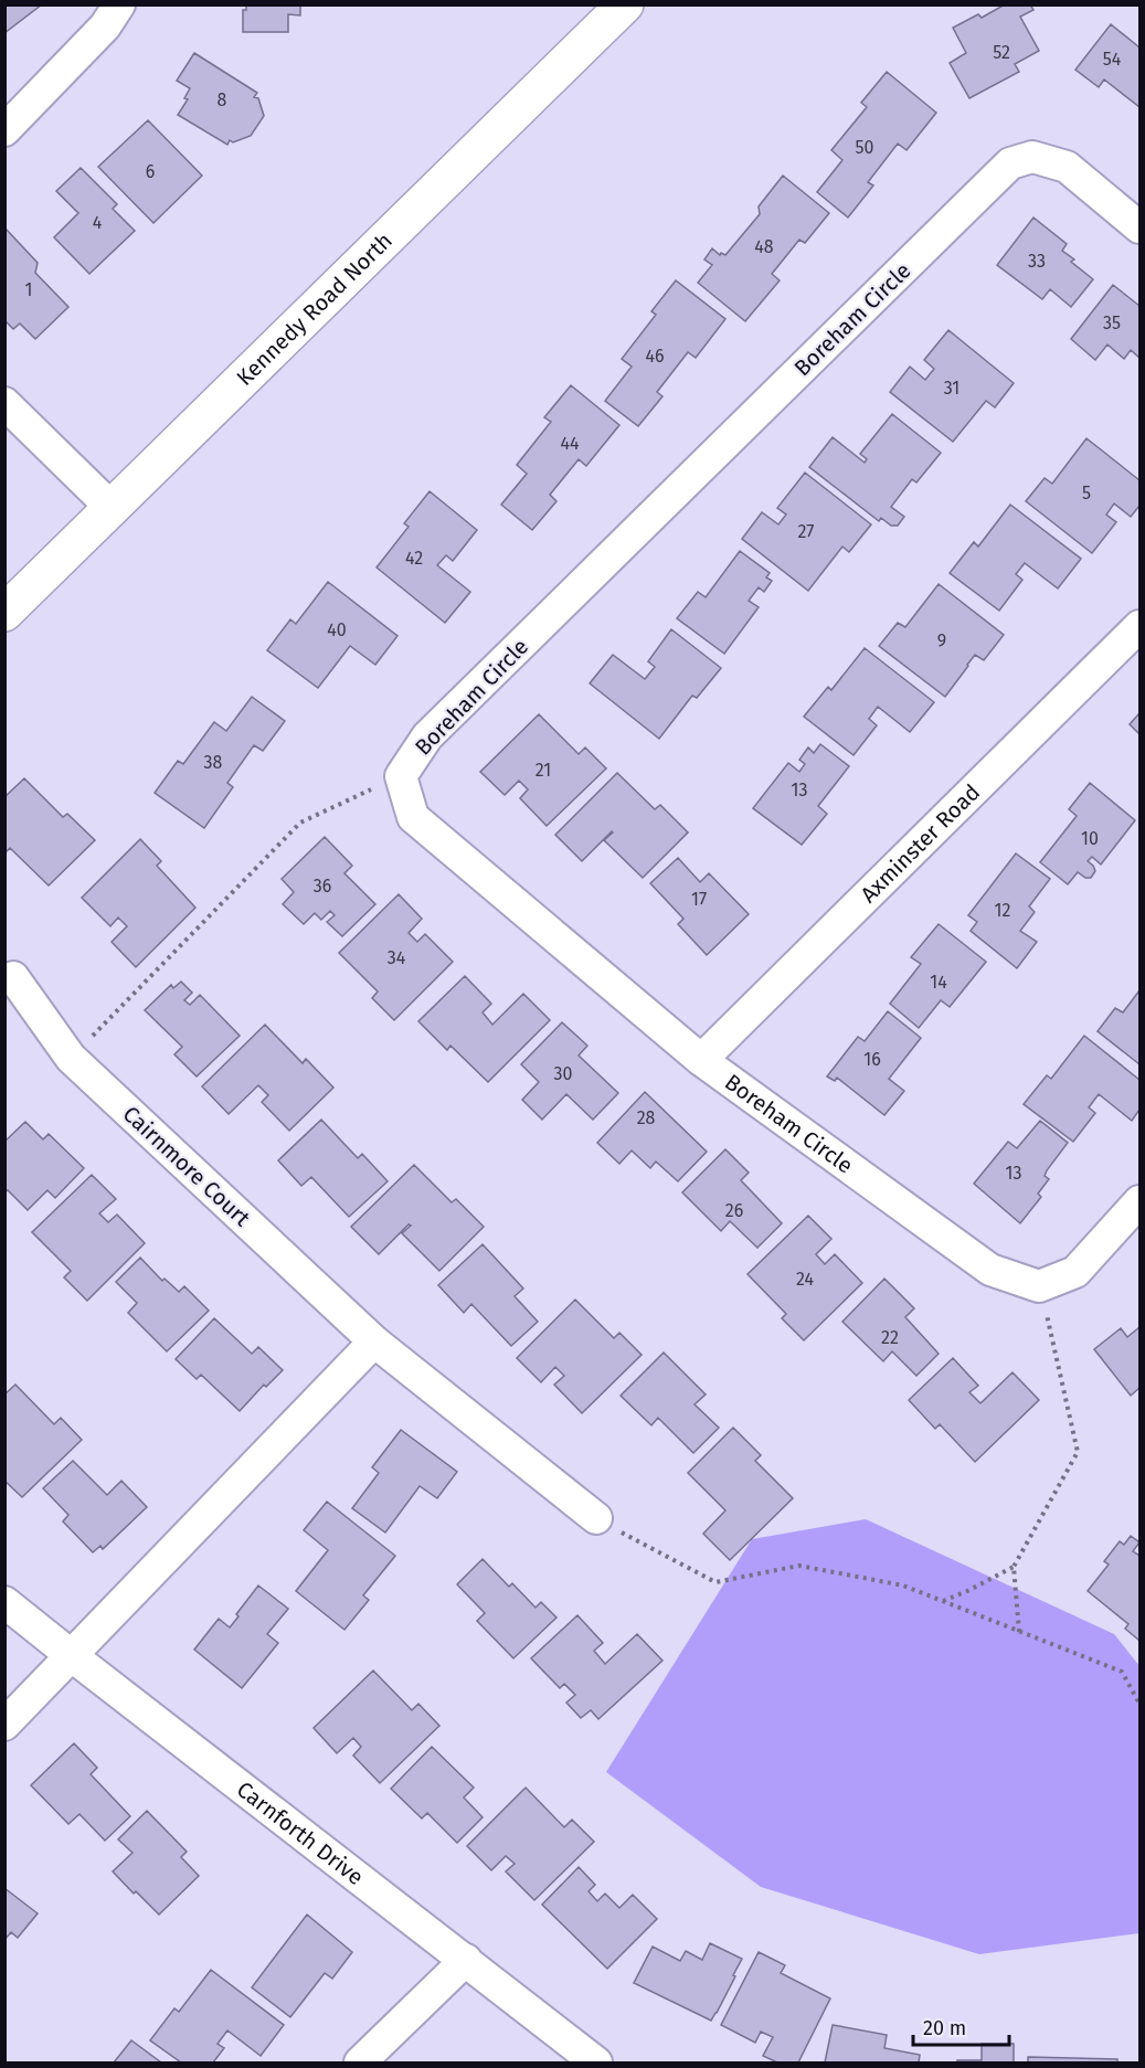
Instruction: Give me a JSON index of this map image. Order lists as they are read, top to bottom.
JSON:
{
  "streets": {
    "main road": ["Kennedy Road North"],
    "street": [
      "Boreham Circle",
      "Axminster Road",
      "Cairnmore Court",
      "Carnforth Drive"
    ]
  },
  "crossings": [
    ["Boreham Circle", "Axminster Road"]
  ],
  "house_numbers": [
    "52",
    "54",
    "8",
    "50",
    "6",
    "4",
    "48",
    "33",
    "1",
    "35",
    "46",
    "31",
    "44",
    "5",
    "27",
    "42",
    "40",
    "9",
    "38",
    "21",
    "13",
    "10",
    "36",
    "17",
    "12",
    "34",
    "14",
    "16",
    "30",
    "28",
    "13",
    "26",
    "24",
    "22"
  ],
  "scale_bar": "20 m"
}
